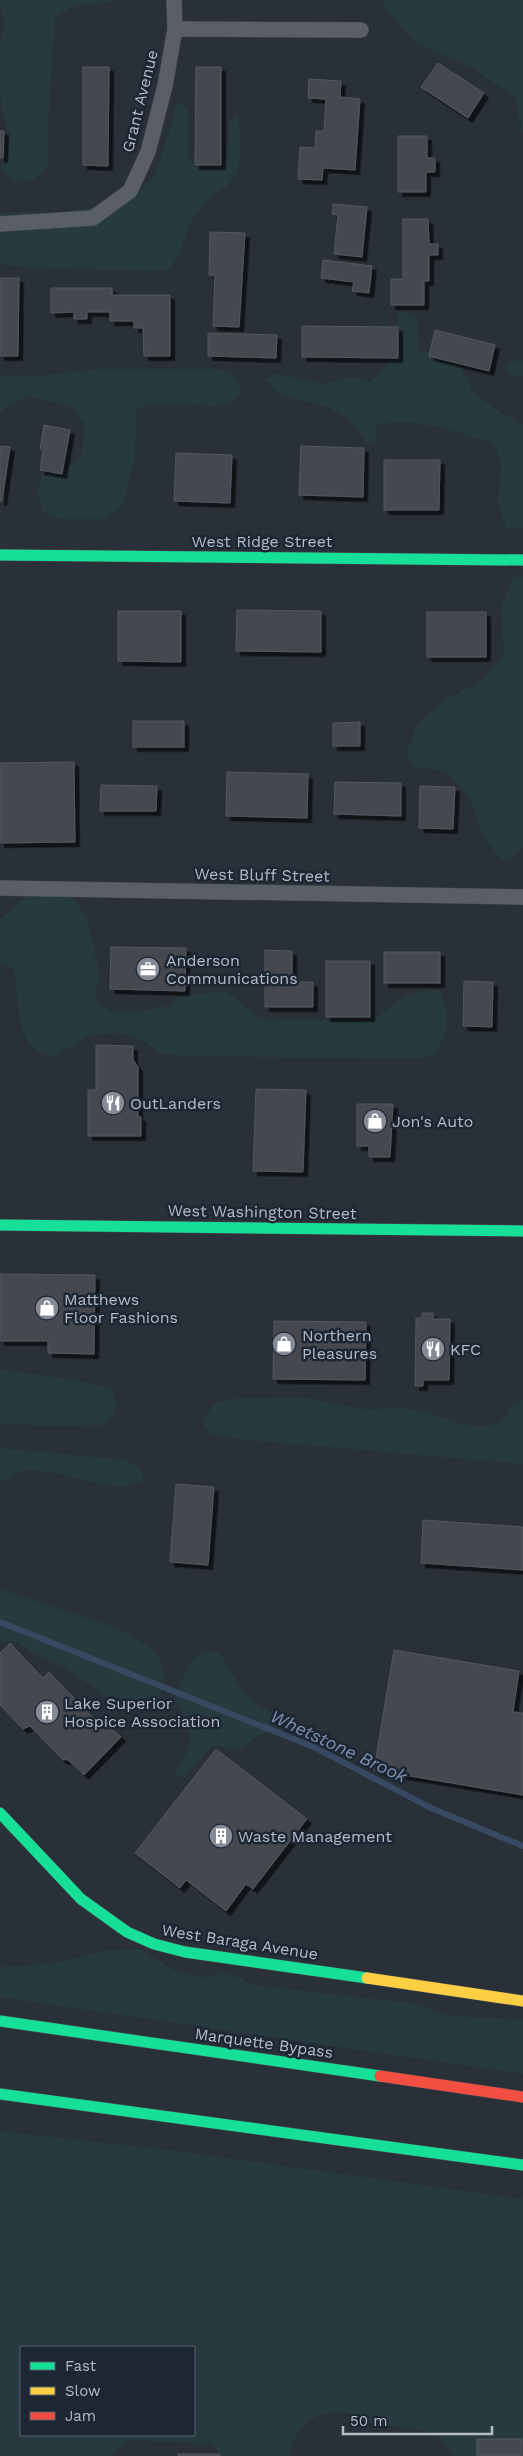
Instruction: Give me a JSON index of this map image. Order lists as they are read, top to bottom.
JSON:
{
  "streets": {
    "main road": [
      "West Ridge Street",
      "West Washington Street",
      "West Baraga Avenue",
      "Marquette Bypass"
    ],
    "street": ["Grant Avenue", "West Bluff Street"]
  },
  "water": ["Whetstone Brook"],
  "places": {
    "office": ["Anderson Communications"],
    "restaurant": ["OutLanders", "KFC"],
    "shop": ["Jon's Auto", "Matthews Floor Fashions", "Northern Pleasures"],
    "building": ["Lake Superior Hospice Association", "Waste Management"]
  },
  "legend": ["Fast", "Slow", "Jam"],
  "scale_bar": "50 m"
}
